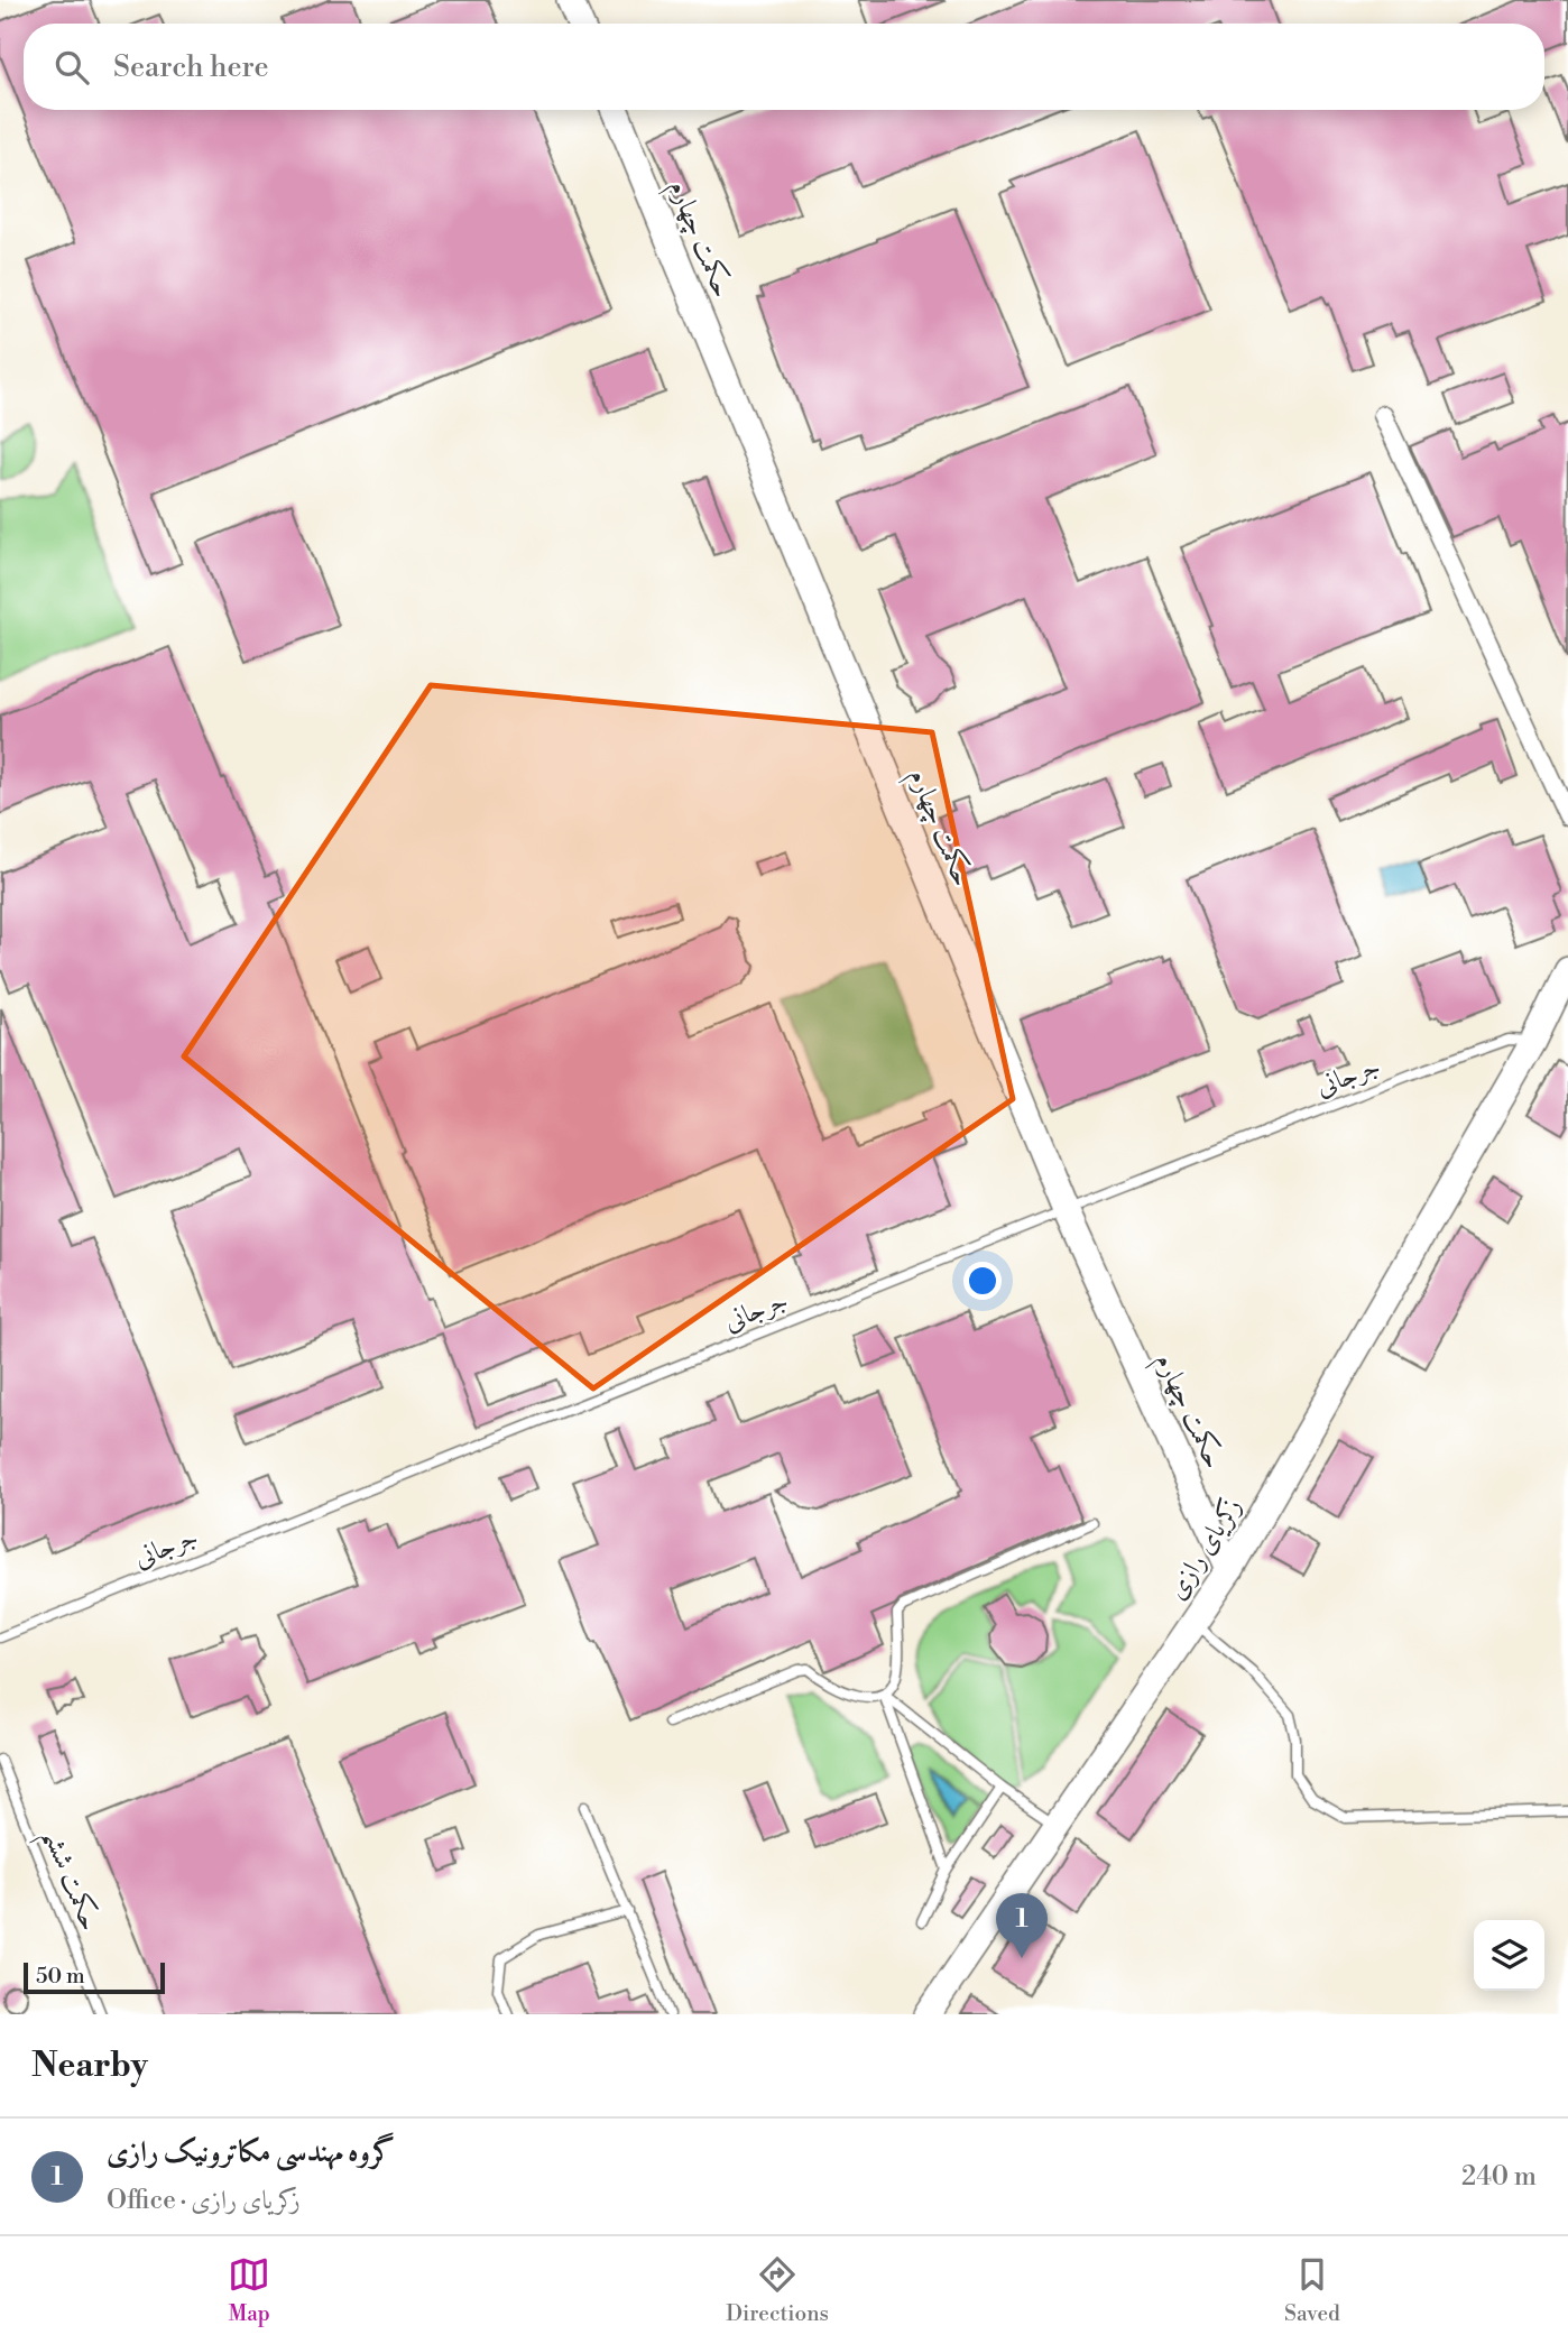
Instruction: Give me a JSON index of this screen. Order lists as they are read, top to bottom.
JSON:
{
  "streets": {
    "street": ["حکمت چهارم", "زکریای رازی"],
    "lane": ["جرجانی", "حکمت ششم"]
  },
  "crossings": [
    ["حکمت چهارم", "جرجانی"],
    ["حکمت چهارم", "زکریای رازی"],
    ["جرجانی", "زکریای رازی"]
  ],
  "scale_bar": "50 m",
  "page": {
    "search": "Search here",
    "pins": "1",
    "scale": "50 m",
    "heading": "Nearby",
    "list": [
      {
        "mark": "1",
        "name": "گروه مهندسی مکاترونیک رازی",
        "note": "Office · زکریای رازی",
        "value": "240 m"
      }
    ],
    "nav": ["Map", "Directions", "Saved"]
  }
}
